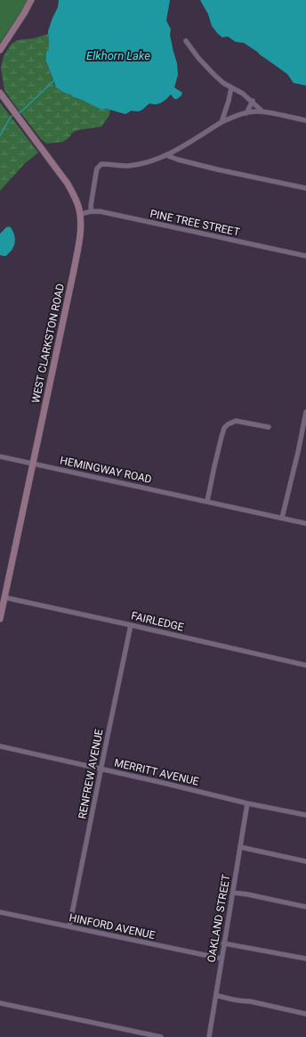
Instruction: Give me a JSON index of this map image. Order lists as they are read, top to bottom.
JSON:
{
  "streets": {
    "main road": ["WEST CLARKSTON ROAD"],
    "street": [
      "PINE TREE STREET",
      "HEMINGWAY ROAD",
      "FAIRLEDGE",
      "MERRITT AVENUE",
      "RENFREW AVENUE",
      "OAKLAND STREET",
      "HINFORD AVENUE"
    ]
  },
  "crossings": [
    ["PINE TREE STREET", "WEST CLARKSTON ROAD"],
    ["WEST CLARKSTON ROAD", "HEMINGWAY ROAD"],
    ["WEST CLARKSTON ROAD", "FAIRLEDGE"],
    ["FAIRLEDGE", "RENFREW AVENUE"],
    ["MERRITT AVENUE", "RENFREW AVENUE"],
    ["MERRITT AVENUE", "OAKLAND STREET"],
    ["RENFREW AVENUE", "HINFORD AVENUE"],
    ["OAKLAND STREET", "HINFORD AVENUE"]
  ],
  "water": ["Elkhorn Lake"]
}
